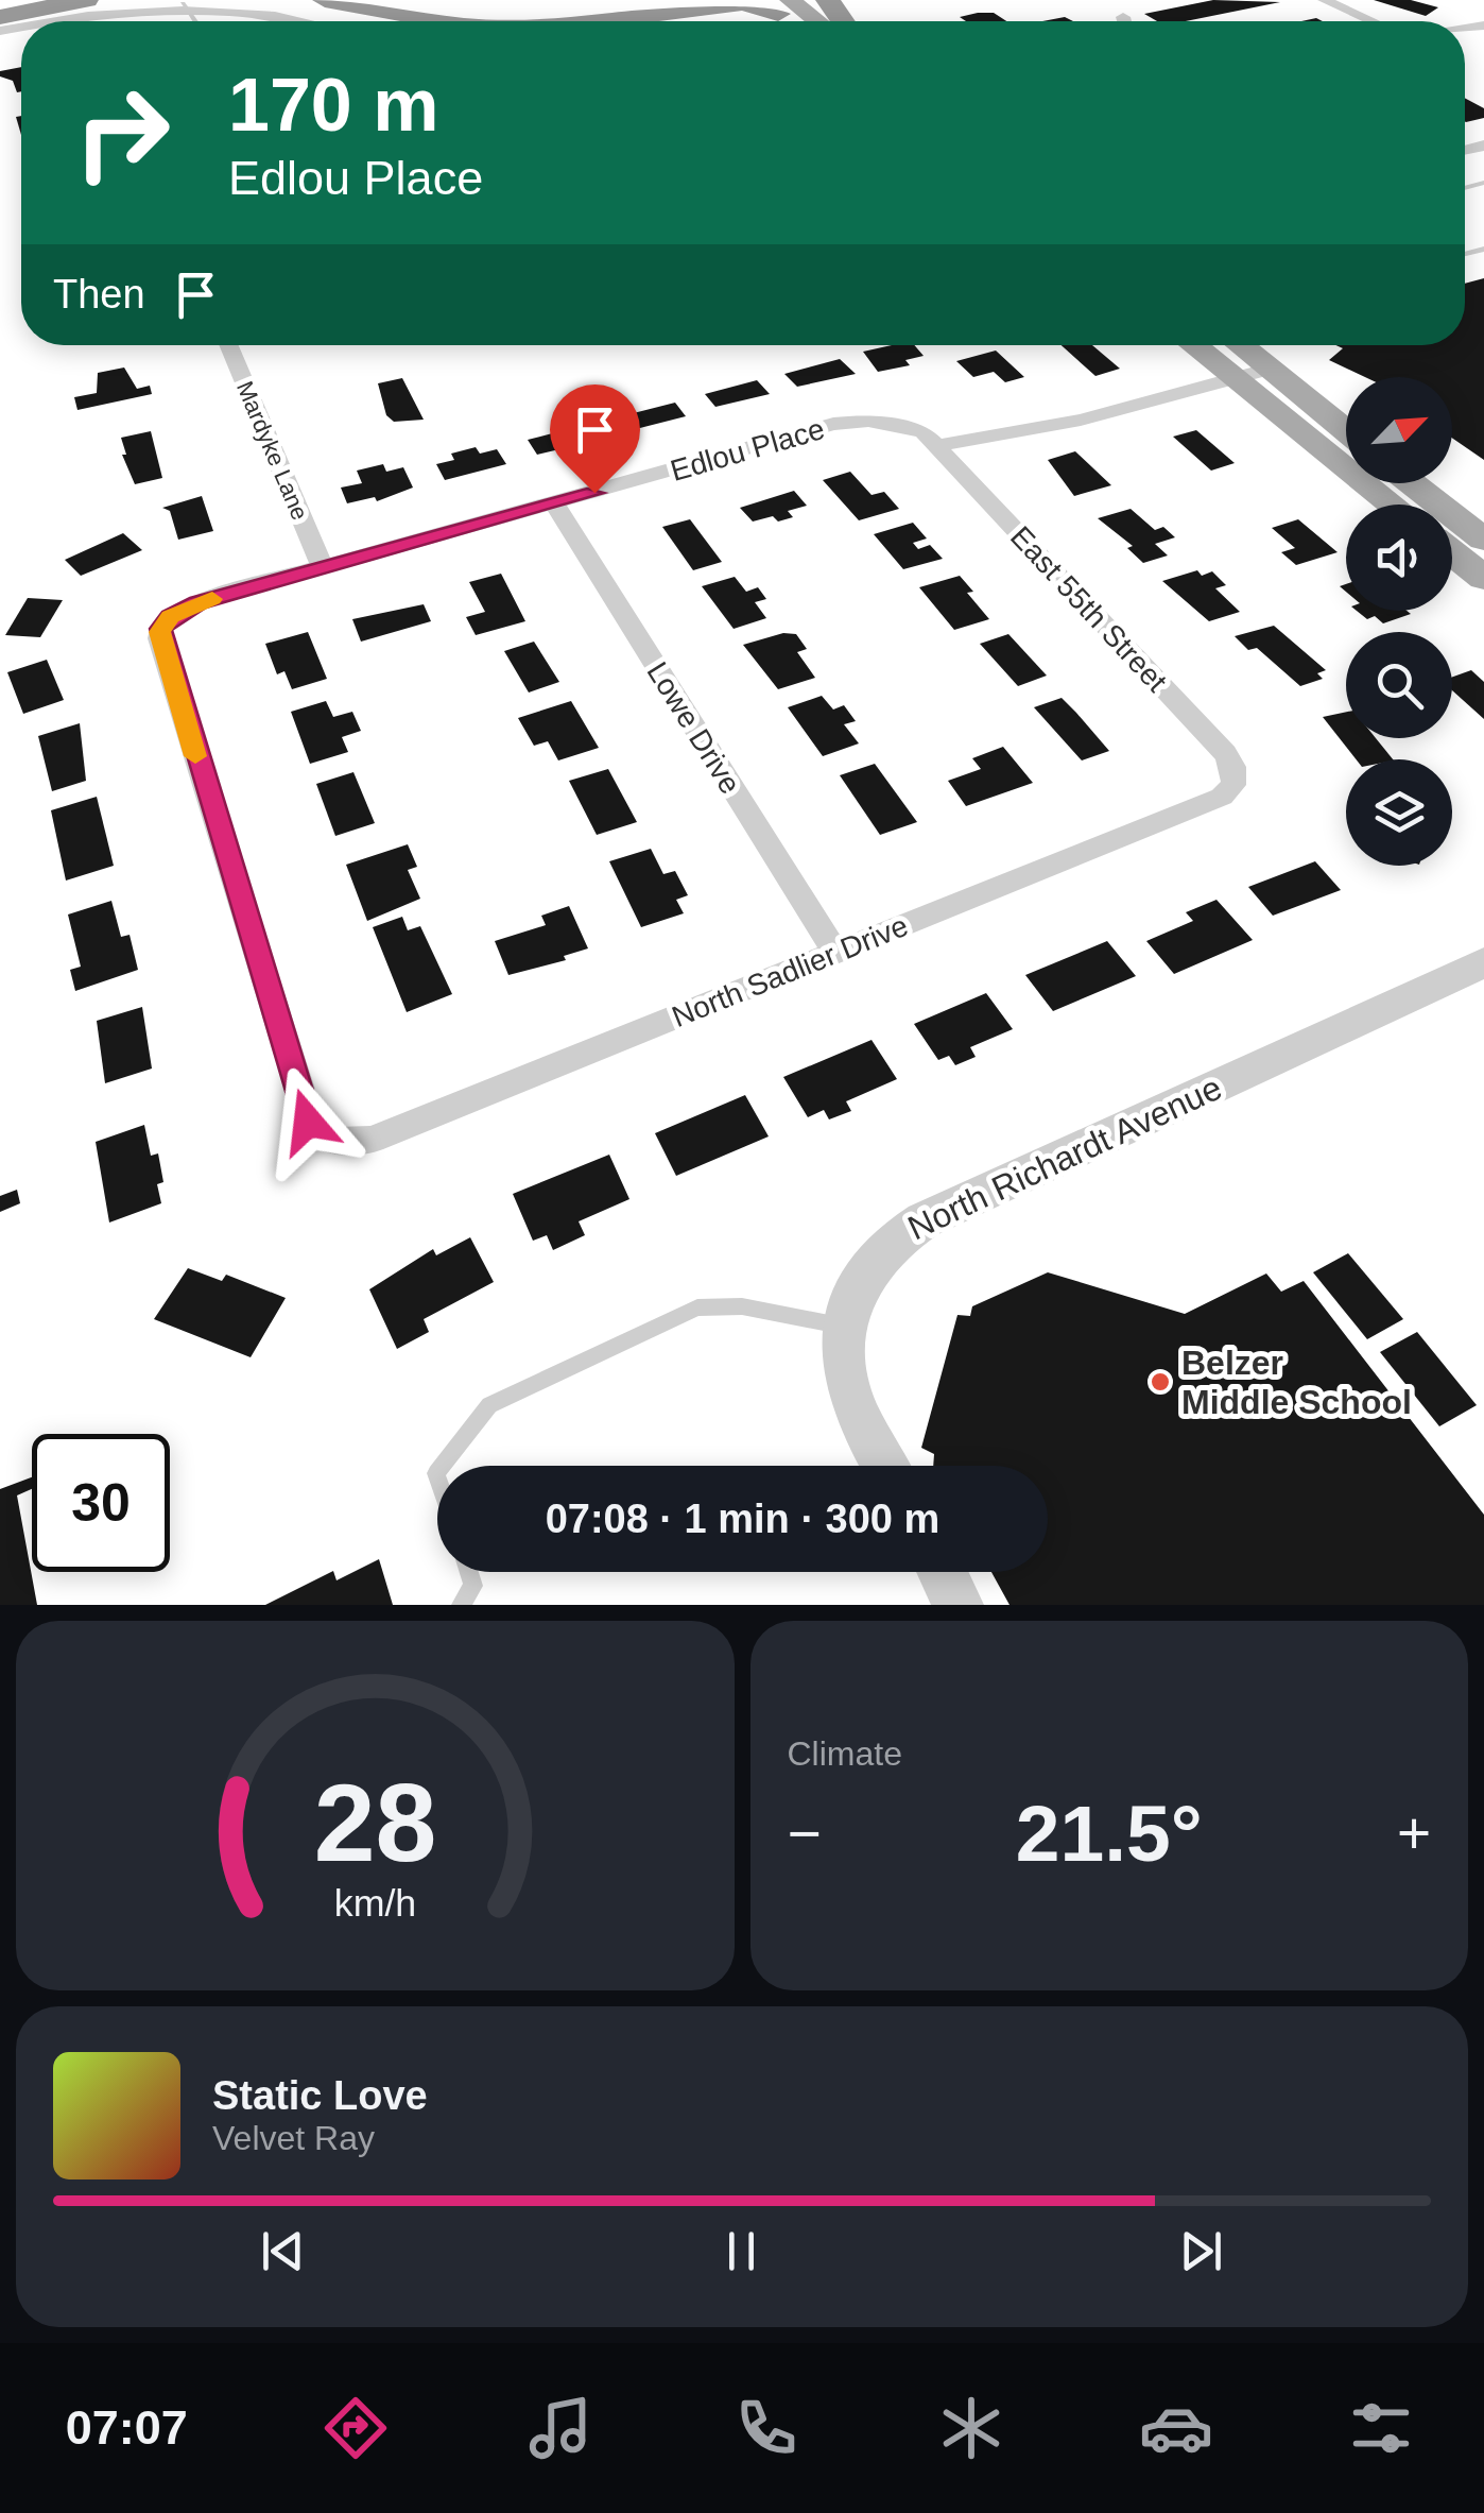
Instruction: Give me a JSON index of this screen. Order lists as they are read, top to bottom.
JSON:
{
  "streets": {
    "street": [
      "Edlou Place",
      "Mardyke Lane",
      "East 55th Street",
      "Lowe Drive",
      "North Sadlier Drive",
      "North Richardt Avenue"
    ]
  },
  "crossings": [
    ["Edlou Place", "Mardyke Lane"],
    ["Edlou Place", "East 55th Street"],
    ["Edlou Place", "Lowe Drive"],
    ["Edlou Place", "North Sadlier Drive"],
    ["East 55th Street", "North Sadlier Drive"],
    ["Lowe Drive", "North Sadlier Drive"]
  ],
  "places": ["Belzer Middle School"],
  "north": "top right",
  "page": {
    "turn": ["170 m", "Edlou Place"],
    "then": "Then",
    "limit": "30",
    "trip": "07:08 · 1 min · 300 m",
    "tile": "Climate",
    "heat": ["−", "21.5°", "+"],
    "song": ["Static Love", "Velvet Ray"],
    "tabs": "07:07",
    "gauge": ["28", "km/h"]
  }
}
